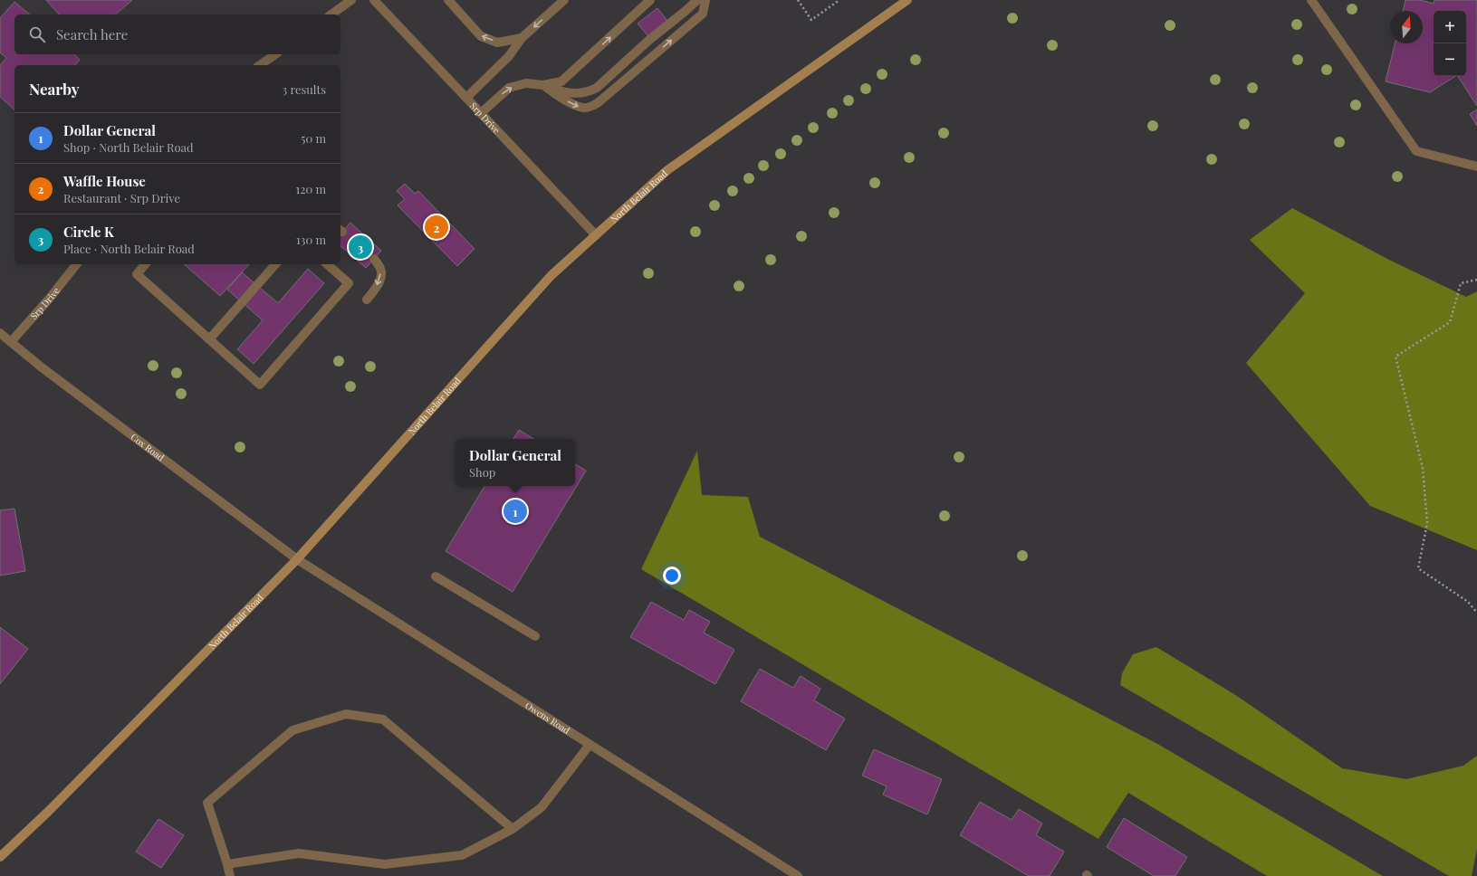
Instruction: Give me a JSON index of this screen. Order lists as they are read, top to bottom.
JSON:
{
  "streets": {
    "main road": ["North Belair Road"],
    "street": ["Srp Drive", "Cox Road", "Owens Road"]
  },
  "crossings": [
    ["Srp Drive", "North Belair Road"],
    ["Srp Drive", "Cox Road"],
    ["North Belair Road", "Cox Road"],
    ["North Belair Road", "Owens Road"],
    ["Cox Road", "Owens Road"]
  ],
  "north": "top",
  "page": {
    "map_buttons": ["+", "−"],
    "search": "Search here",
    "heading": ["Nearby", "3 results"],
    "list": [
      {
        "mark": "1",
        "name": "Dollar General",
        "note": "Shop · North Belair Road",
        "value": "50 m"
      },
      {
        "mark": "2",
        "name": "Waffle House",
        "note": "Restaurant · Srp Drive",
        "value": "120 m"
      },
      {
        "mark": "3",
        "name": "Circle K",
        "note": "Place · North Belair Road",
        "value": "130 m"
      }
    ],
    "pins": ["2", "3", "1"],
    "popup": ["Dollar General", "Shop"]
  }
}
